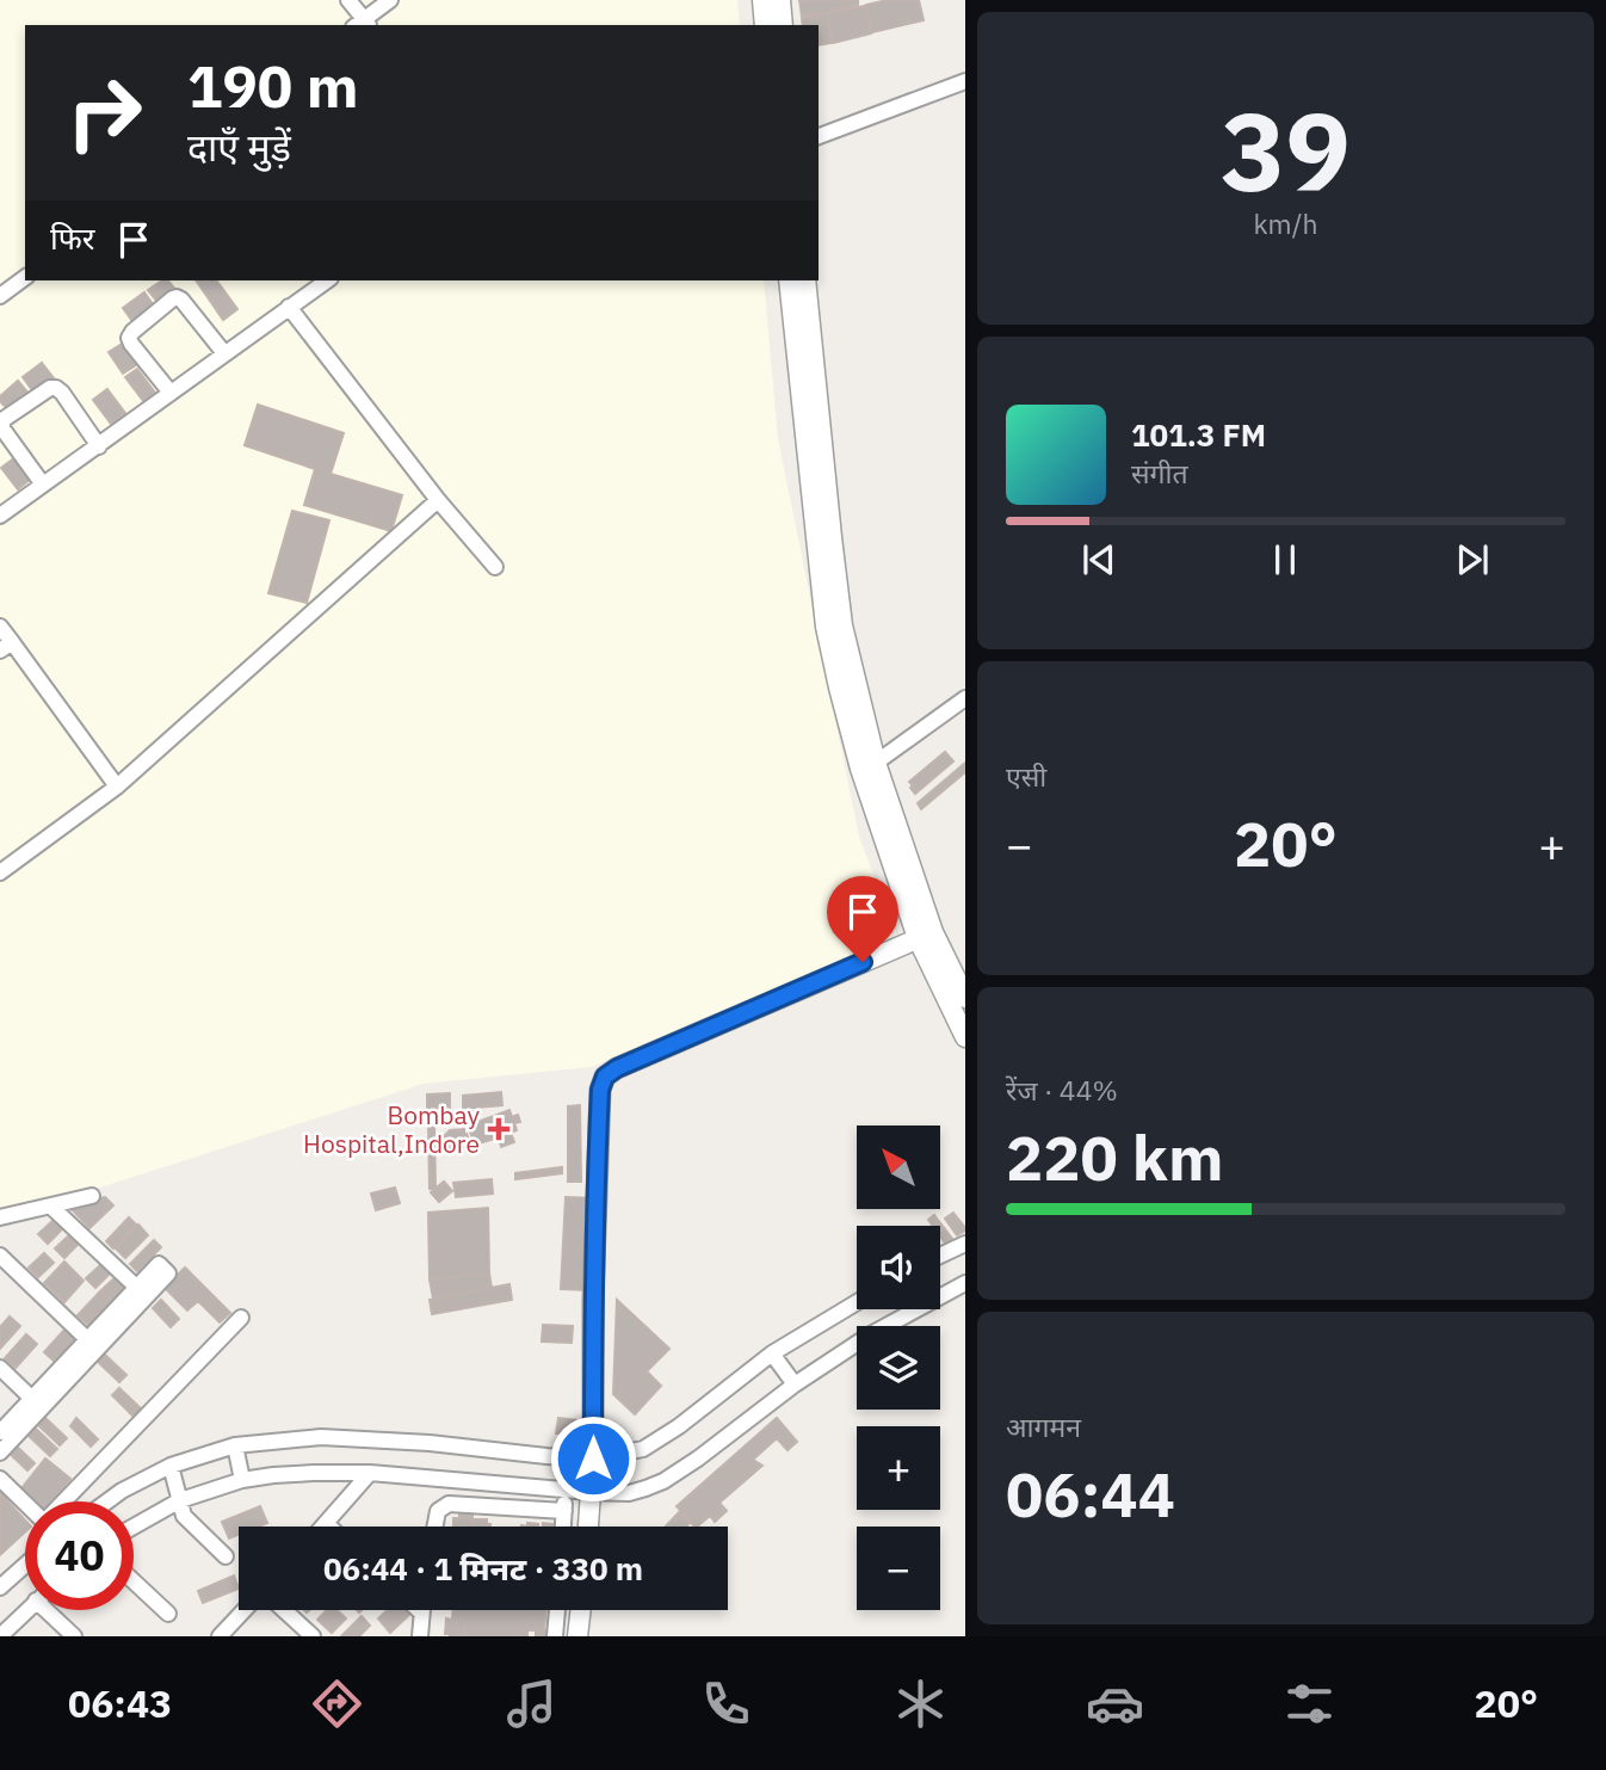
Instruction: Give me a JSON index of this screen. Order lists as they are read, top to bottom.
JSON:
{
  "places": {
    "health": ["Bombay Hospital,Indore"]
  },
  "north": "top left",
  "page": {
    "tile": [
      ["39", "km/h"],
      "एसी",
      ["रेंज · 44%", "220 km"],
      ["आगमन", "06:44"]
    ],
    "turn": ["190 m", "दाएँ मुड़ें"],
    "then": "फिर",
    "song": ["101.3 FM", "संगीत"],
    "heat": ["−", "20°", "+"],
    "map_buttons": ["+", "−"],
    "limit": "40",
    "trip": "06:44 · 1 मिनट · 330 m",
    "tabs": ["06:43", "20°"]
  }
}
